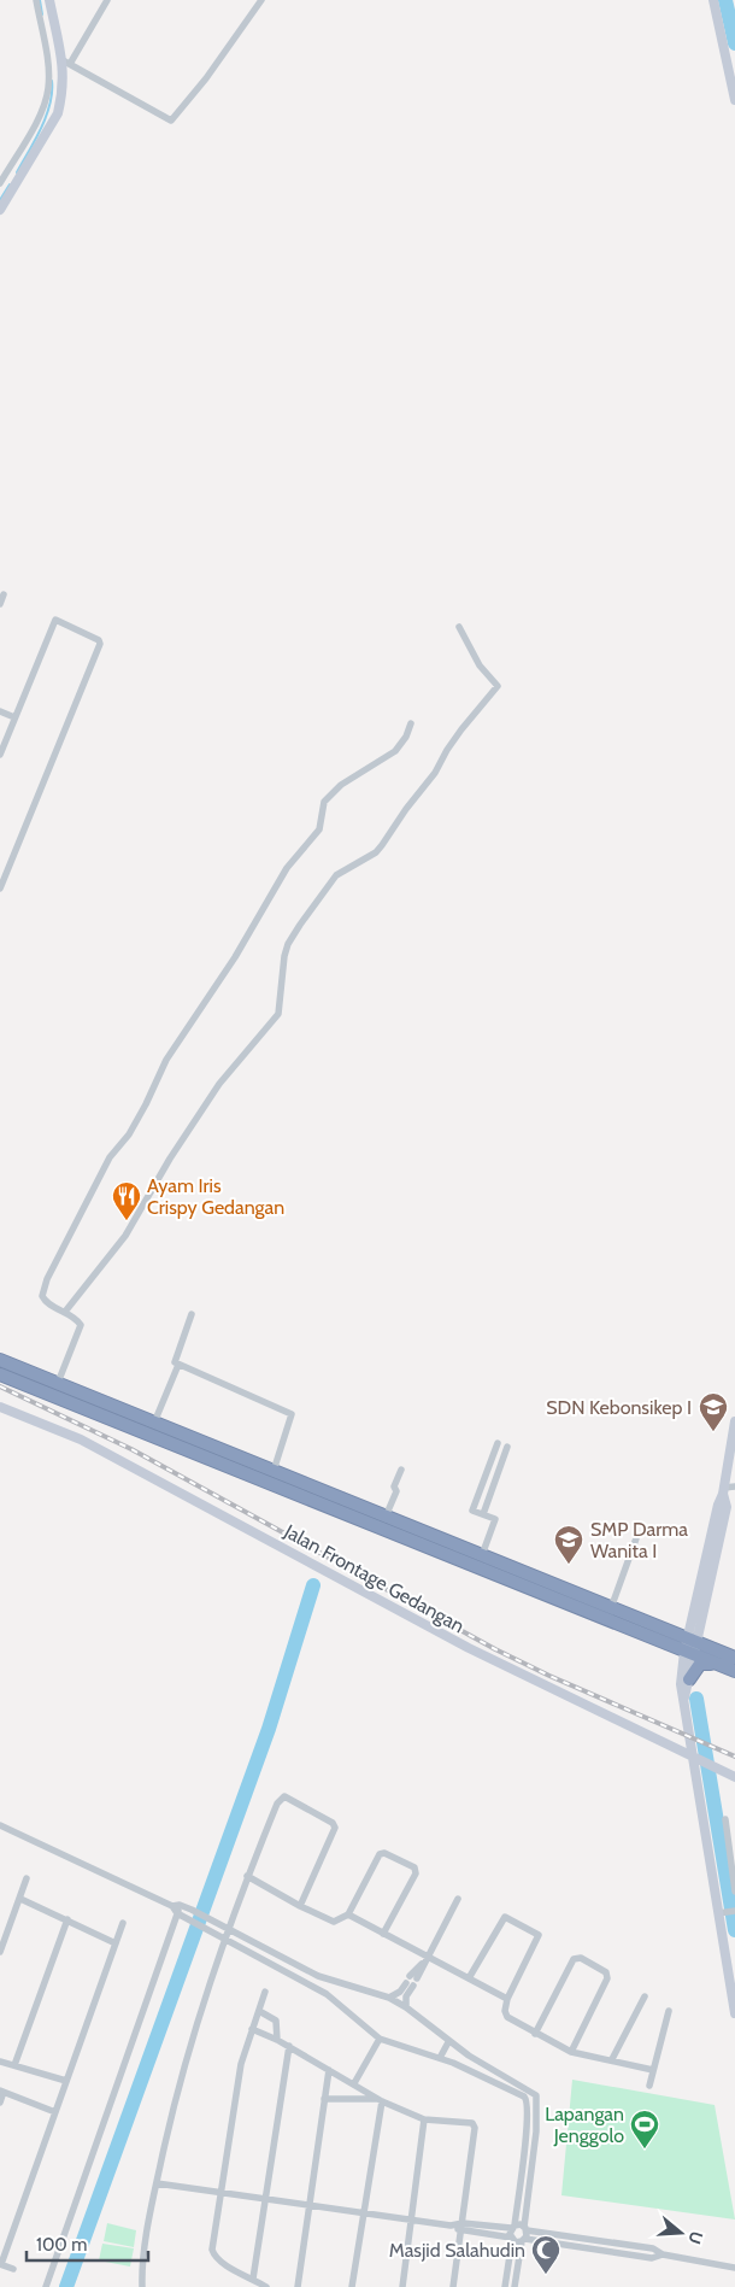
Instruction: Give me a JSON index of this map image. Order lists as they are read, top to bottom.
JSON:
{
  "streets": {
    "street": ["Jalan Frontage Gedangan"]
  },
  "places": {
    "restaurant": ["Ayam Iris Crispy Gedangan"],
    "school or university": ["SDN Kebonsikep I", "SMP Darma Wanita I"],
    "sports": ["Lapangan Jenggolo"],
    "mosque": ["Masjid Salahudin"]
  },
  "scale_bar": "100 m",
  "north": "right"
}
